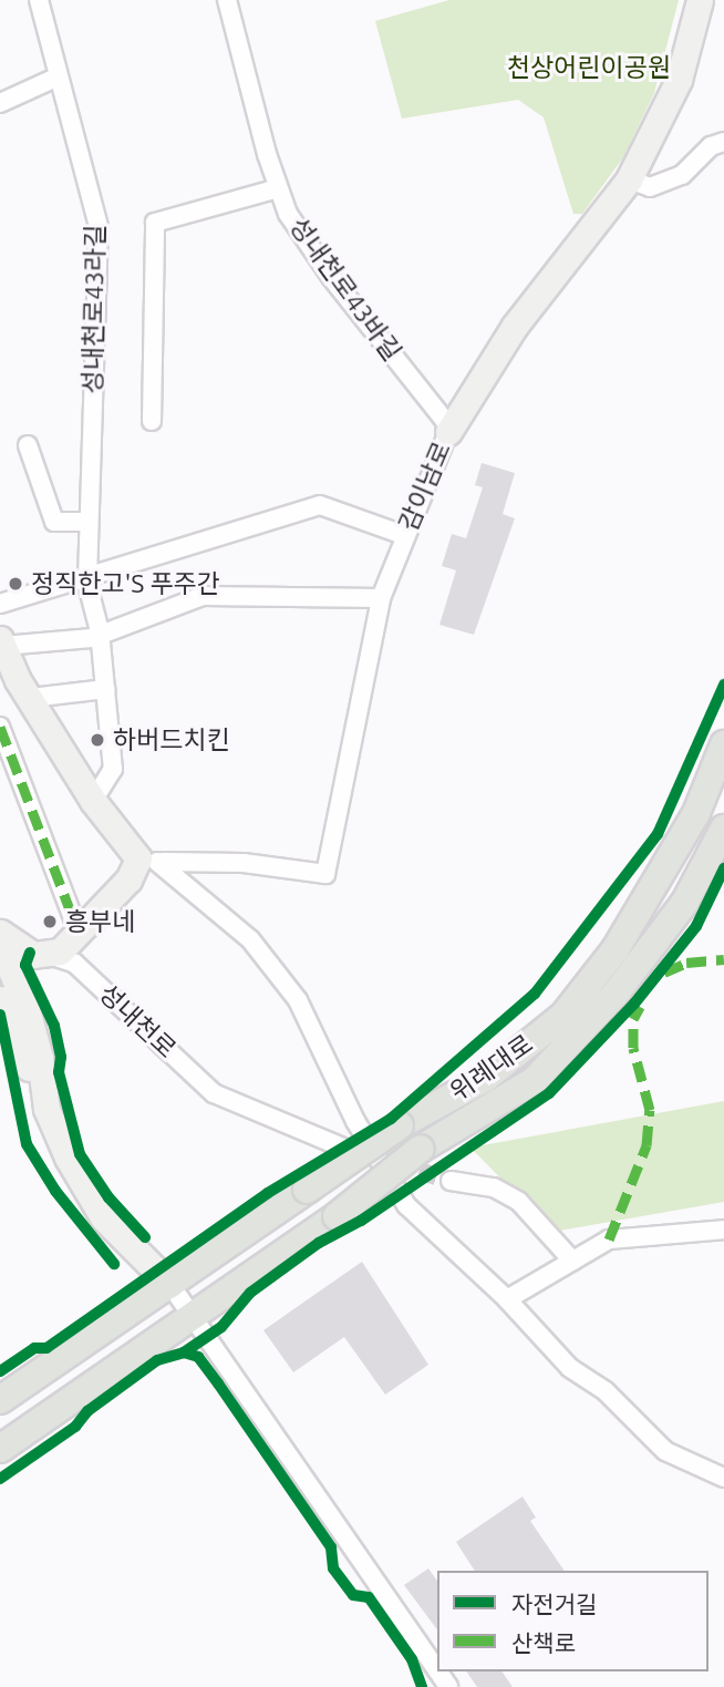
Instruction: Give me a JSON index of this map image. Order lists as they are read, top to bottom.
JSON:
{
  "streets": {
    "main road": ["위례대로"],
    "street": [
      "성내천로43바길",
      "성내천로43라길",
      "감이남로",
      "성내천로"
    ]
  },
  "crossings": [
    ["성내천로43바길", "감이남로"]
  ],
  "parks": ["천상어린이공원"],
  "places": ["정직한고'S 푸주간", "하버드치킨", "흥부네"],
  "legend": ["자전거길", "산책로"]
}
